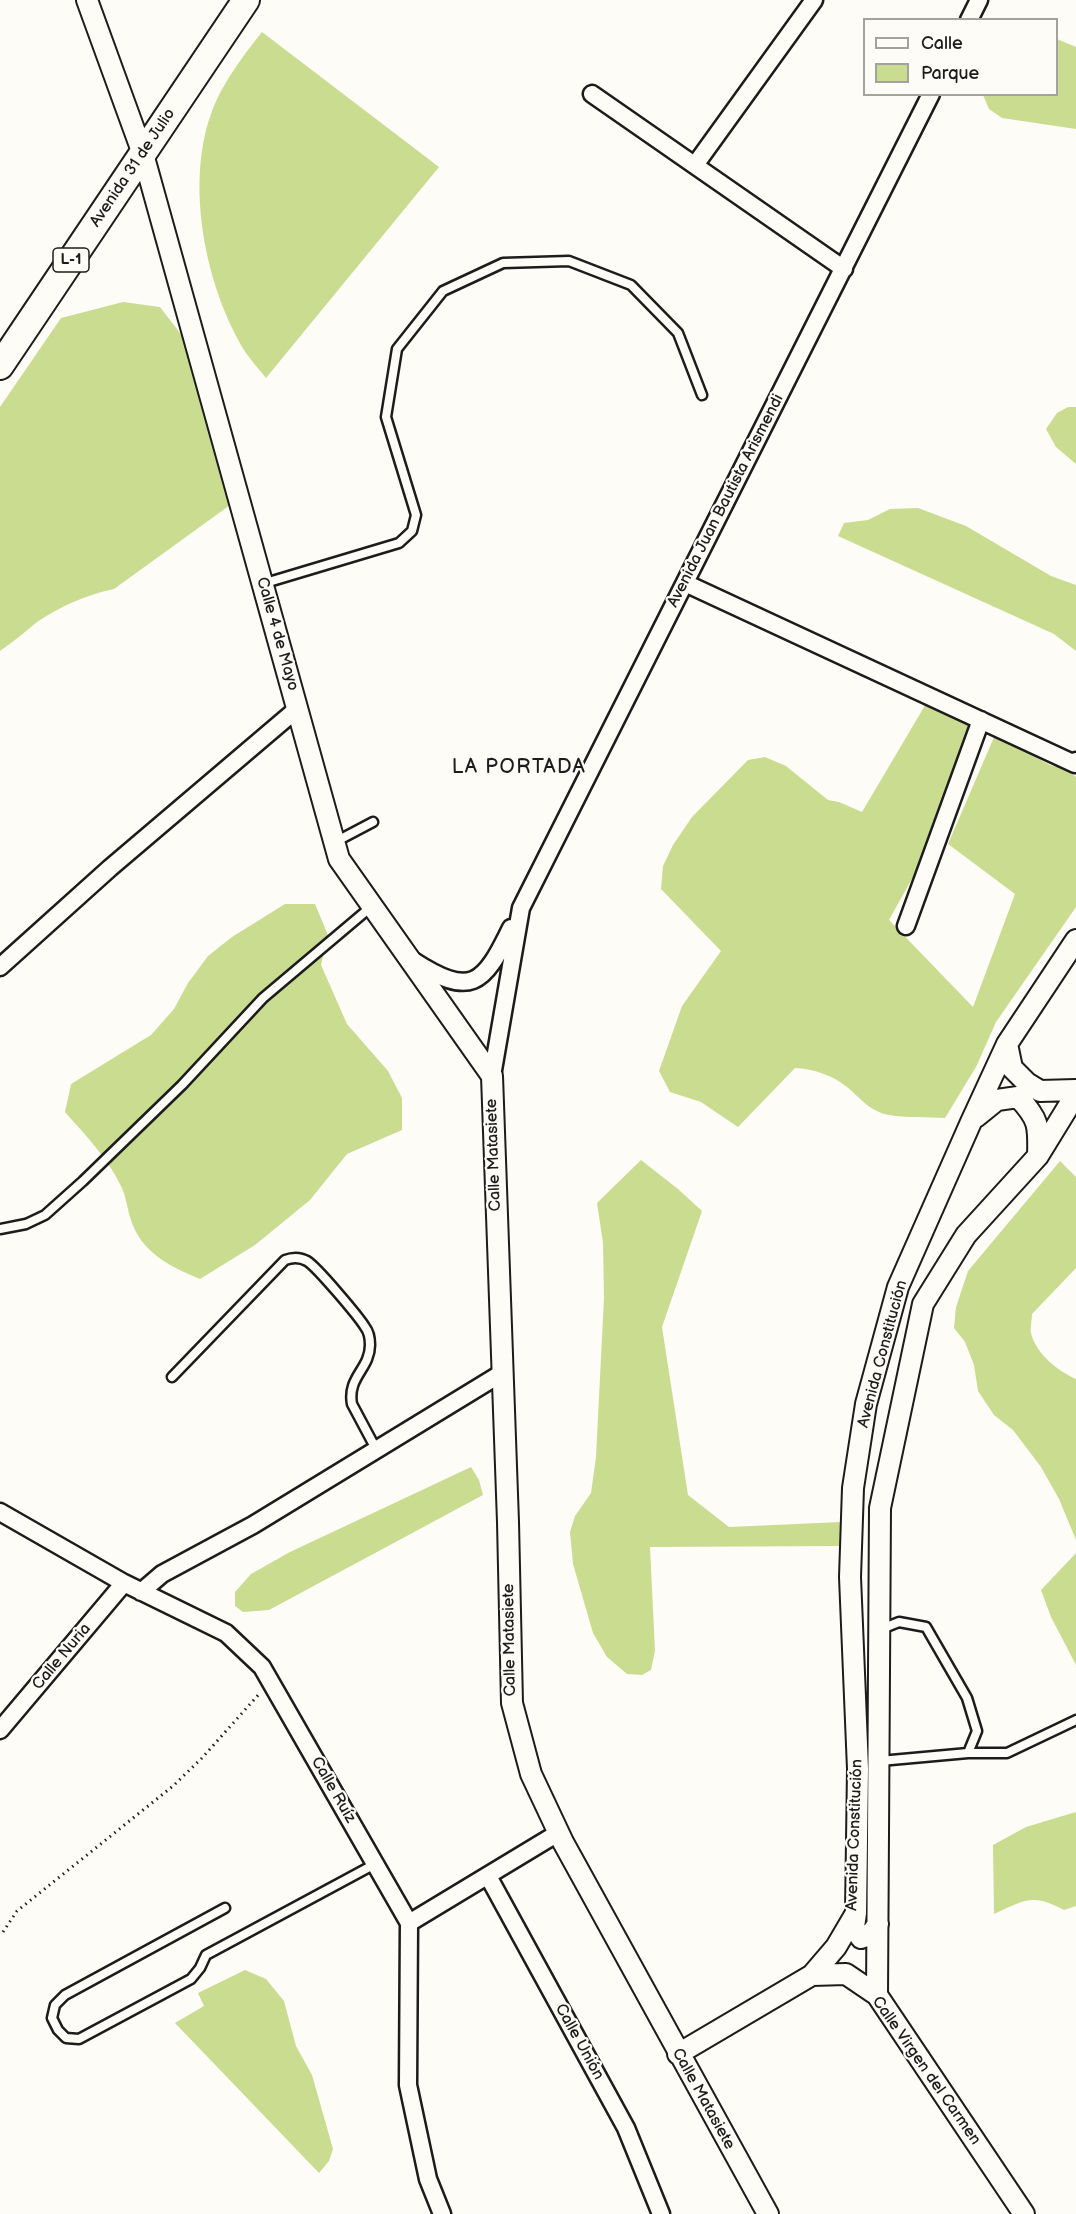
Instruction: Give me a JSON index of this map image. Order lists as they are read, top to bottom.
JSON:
{
  "streets": {
    "main road": ["Avenida 31 de Julio", "L-1"],
    "street": [
      "Avenida Juan Bautista Arismendi",
      "Calle 4 de Mayo",
      "Calle Matasiete",
      "Avenida Constitución",
      "Calle Nuria",
      "Calle Ruíz",
      "Calle Unión",
      "Calle Virgen del Carmen"
    ]
  },
  "crossings": [
    ["Avenida 31 de Julio", "Calle 4 de Mayo"],
    ["Avenida Juan Bautista Arismendi", "Calle 4 de Mayo"],
    ["Avenida Juan Bautista Arismendi", "Calle Matasiete"],
    ["Calle 4 de Mayo", "Calle Matasiete"],
    ["Calle Matasiete", "Calle Virgen del Carmen"],
    ["Avenida Constitución", "Calle Virgen del Carmen"],
    ["Calle Nuria", "Calle Ruíz"]
  ],
  "districts": ["LA PORTADA"],
  "legend": ["Calle", "Parque"]
}
